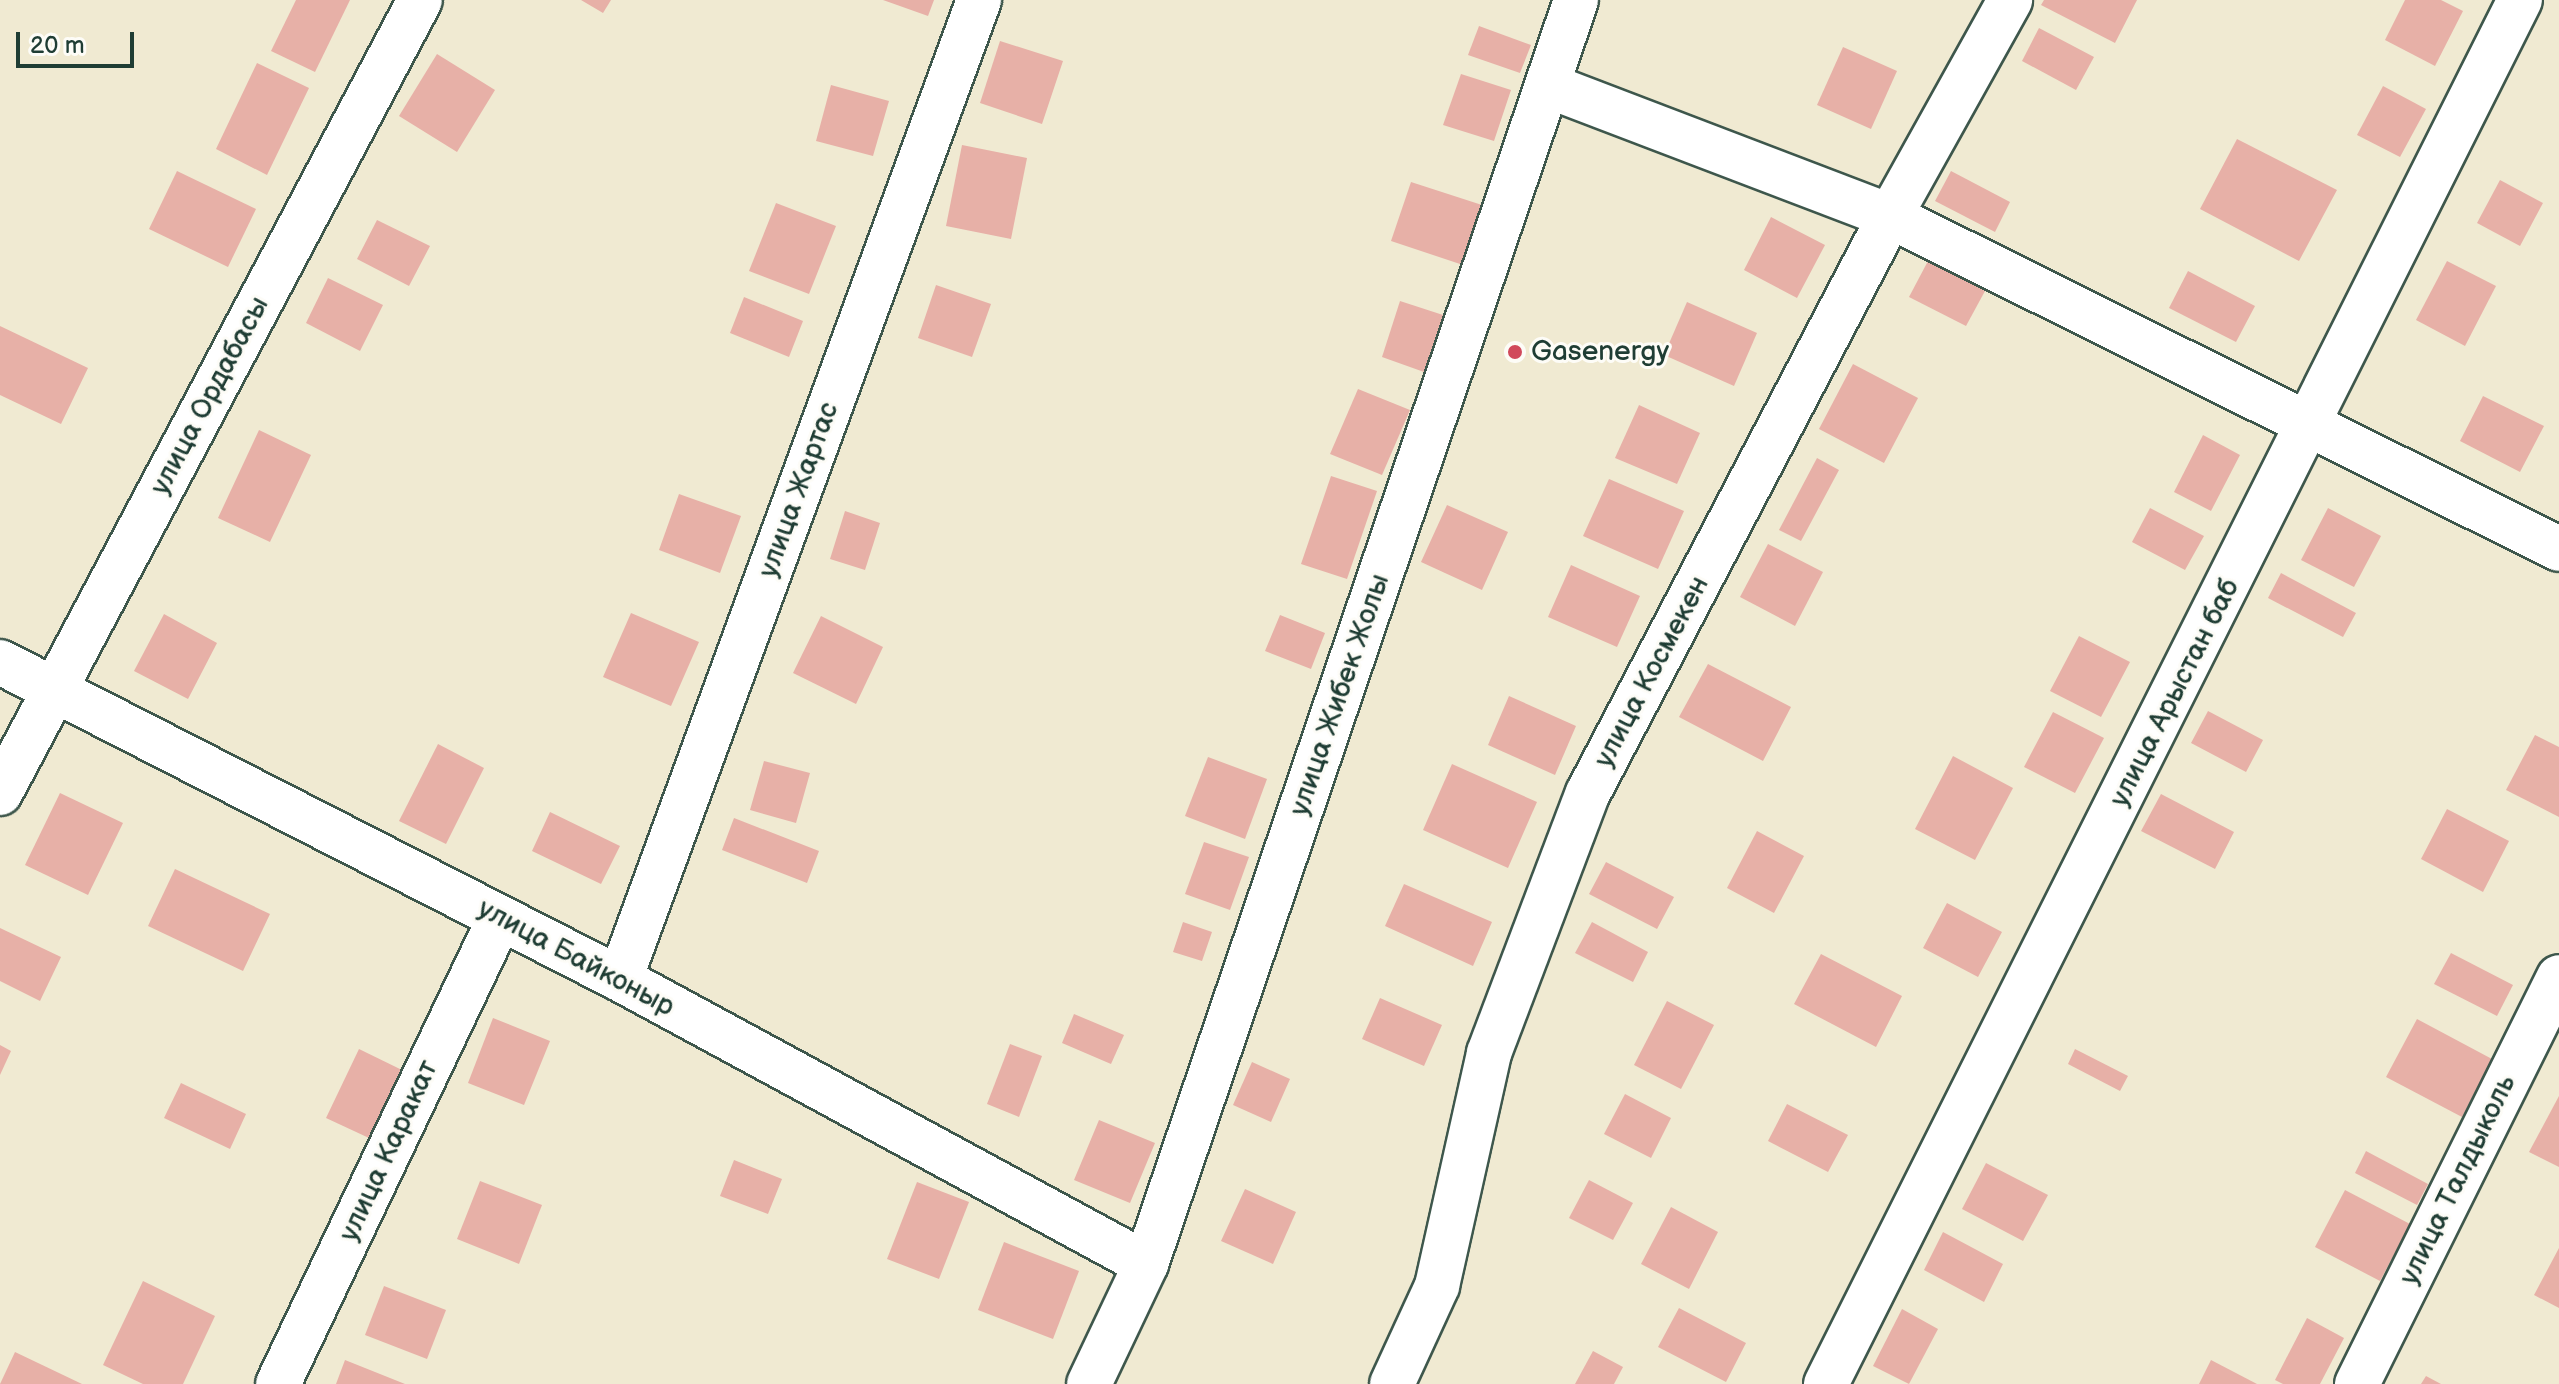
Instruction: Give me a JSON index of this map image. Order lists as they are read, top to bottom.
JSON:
{
  "streets": {
    "street": [
      "улица Ордабасы",
      "улица Жартас",
      "улица Космекен",
      "улица Арыстан баб",
      "улица Жибек Жолы",
      "улица Байконыр",
      "улица Каракат",
      "улица Талдыколь"
    ]
  },
  "crossings": [
    ["улица Ордабасы", "улица Байконыр"],
    ["улица Жартас", "улица Байконыр"],
    ["улица Жибек Жолы", "улица Байконыр"],
    ["улица Байконыр", "улица Каракат"]
  ],
  "places": ["Gasenergy"],
  "scale_bar": "20 m"
}
